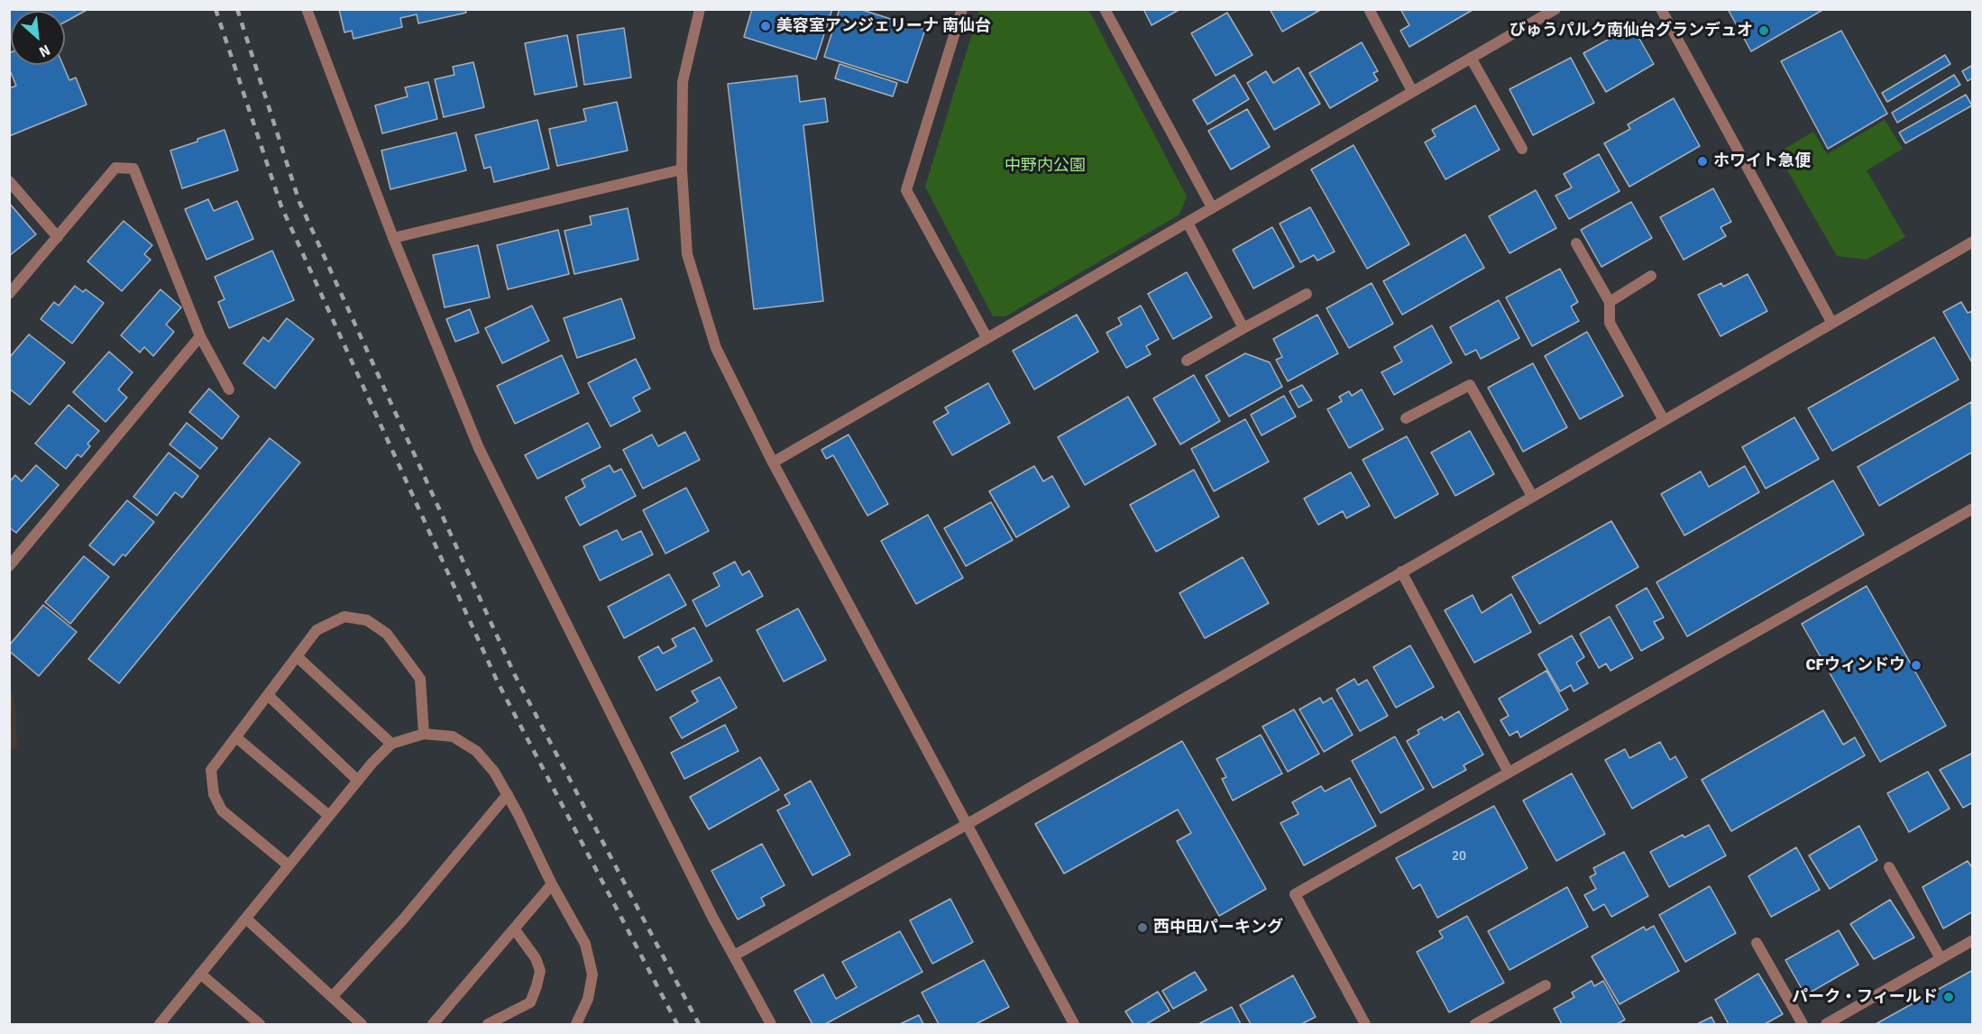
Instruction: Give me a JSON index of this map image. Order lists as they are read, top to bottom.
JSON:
{
  "parks": ["中野内公園"],
  "places": [
    "美容室アンジェリーナ 南仙台",
    "びゅうパルク南仙台グランデュオ",
    "ホワイト急便",
    "CFウィンドウ",
    "西中田パーキング",
    "パーク・フィールド"
  ],
  "house_numbers": ["20"],
  "north": "bottom right"
}
